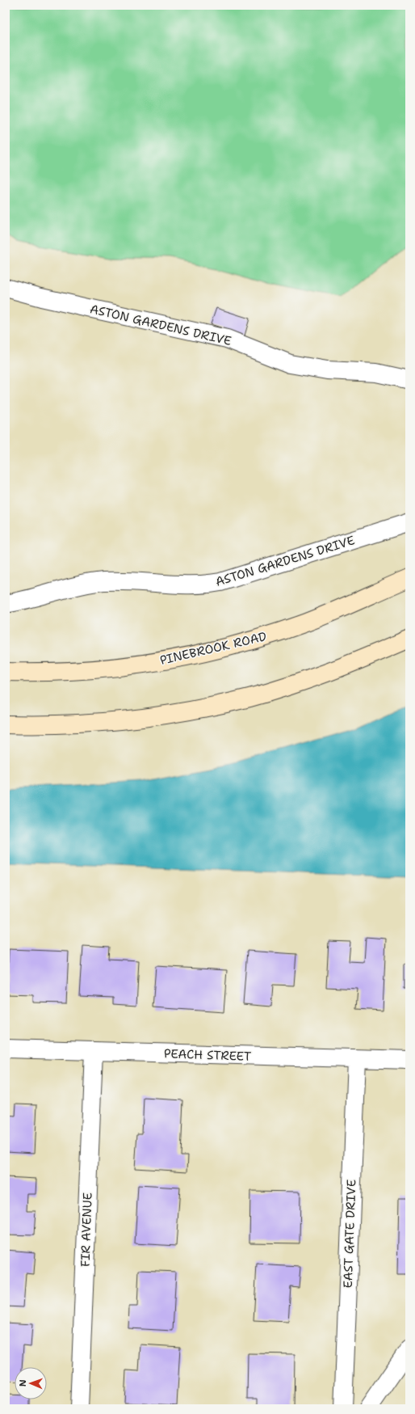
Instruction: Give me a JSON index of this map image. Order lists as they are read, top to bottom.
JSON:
{
  "streets": {
    "street": [
      "ASTON GARDENS DRIVE",
      "PINEBROOK ROAD",
      "PEACH STREET",
      "FIR AVENUE",
      "EAST GATE DRIVE"
    ]
  },
  "crossings": [
    ["PEACH STREET", "FIR AVENUE"],
    ["PEACH STREET", "EAST GATE DRIVE"]
  ],
  "north": "left"
}
